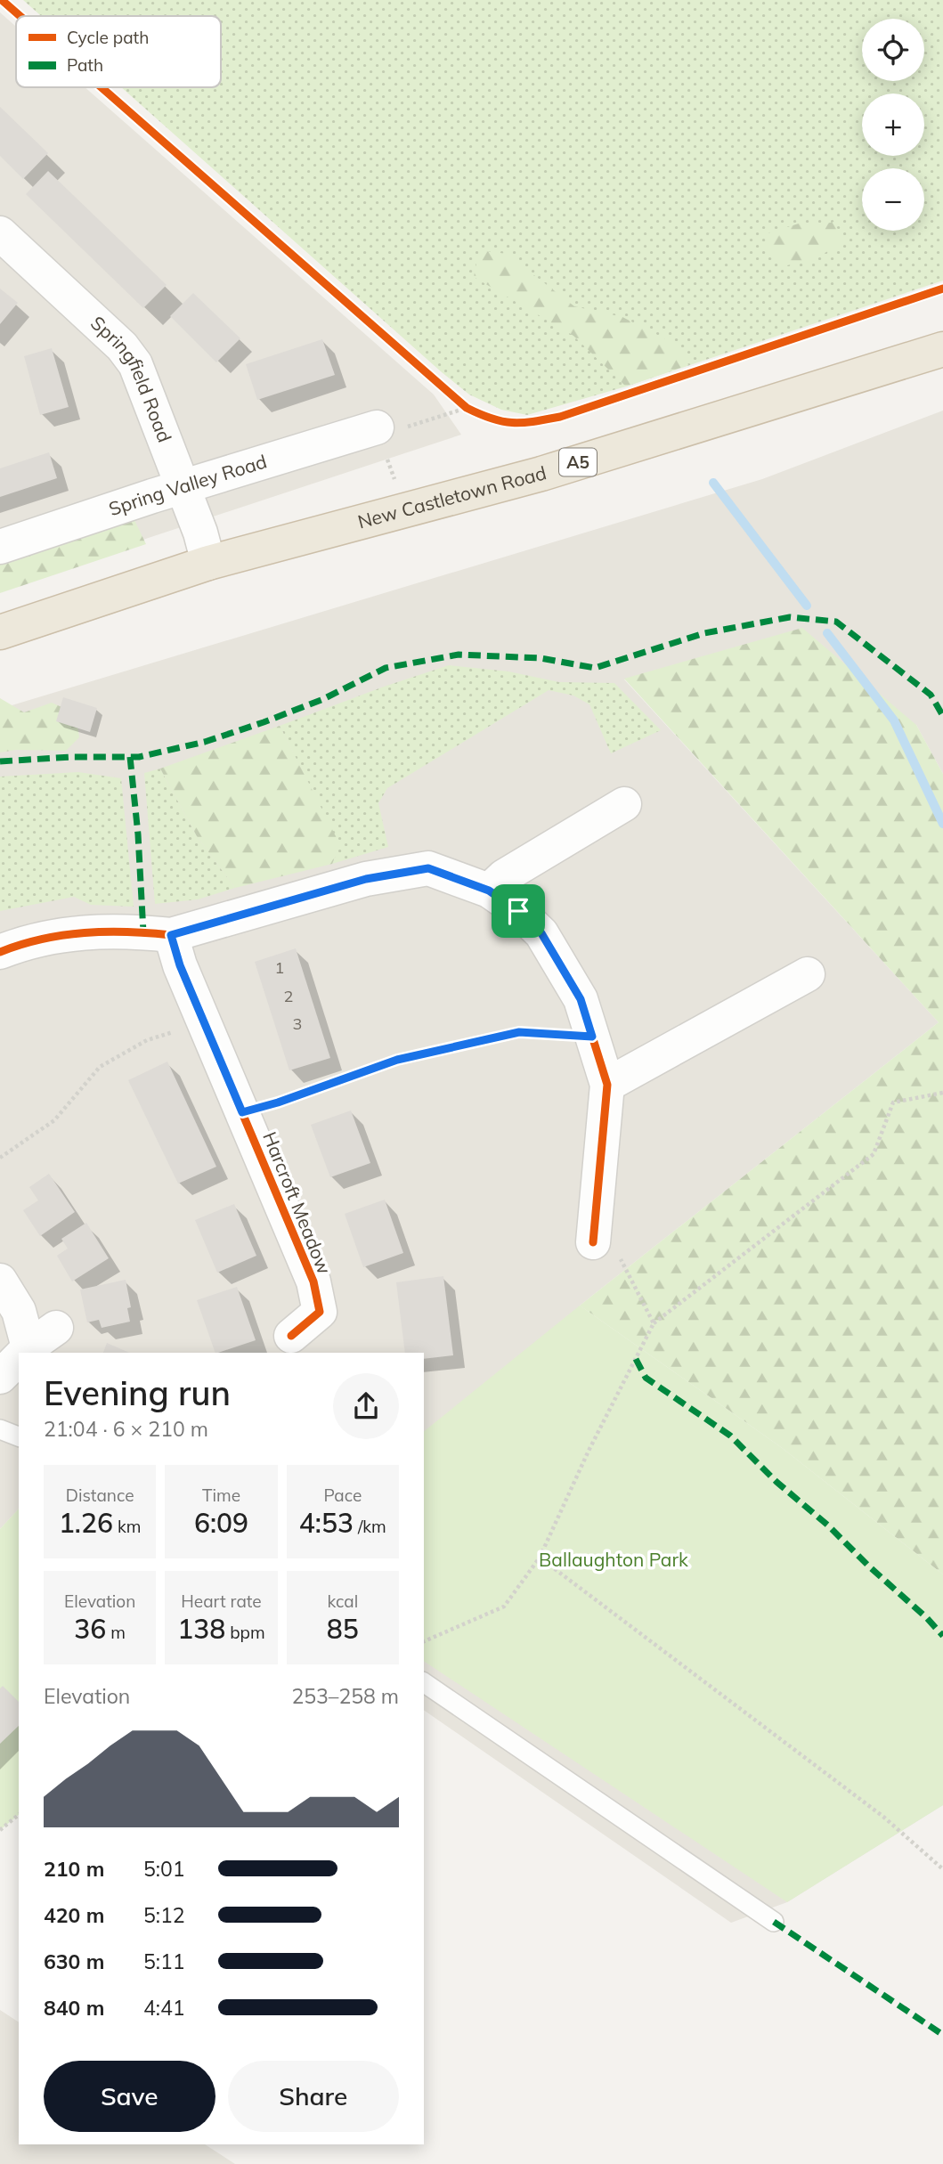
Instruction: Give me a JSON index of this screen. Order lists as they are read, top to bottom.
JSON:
{
  "streets": {
    "highway": ["A5", "New Castletown Road"],
    "street": ["Springfield Road", "Spring Valley Road", "Harcroft Meadow"]
  },
  "crossings": [
    ["Springfield Road", "A5"],
    ["Springfield Road", "Spring Valley Road"],
    ["Springfield Road", "New Castletown Road"],
    ["A5", "New Castletown Road"]
  ],
  "parks": ["Ballaughton Park"],
  "house_numbers": ["1", "2", "3"],
  "legend": ["Cycle path", "Path"],
  "page": {
    "map_buttons": ["+", "−"],
    "heading": ["Evening run", "21:04 · 6 × 210 m"],
    "stats": [
      ["Distance", "1.26 km"],
      ["Time", "6:09"],
      ["Pace", "4:53 /km"],
      ["Elevation", "36 m"],
      ["Heart rate", "138 bpm"],
      ["kcal", "85"]
    ],
    "chart": ["Elevation", "253–258 m"],
    "list": [
      {
        "name": "210 m",
        "note": "5:01"
      },
      {
        "name": "420 m",
        "note": "5:12"
      },
      {
        "name": "630 m",
        "note": "5:11"
      },
      {
        "name": "840 m",
        "note": "4:41"
      }
    ],
    "buttons": ["Save", "Share"]
  }
}
